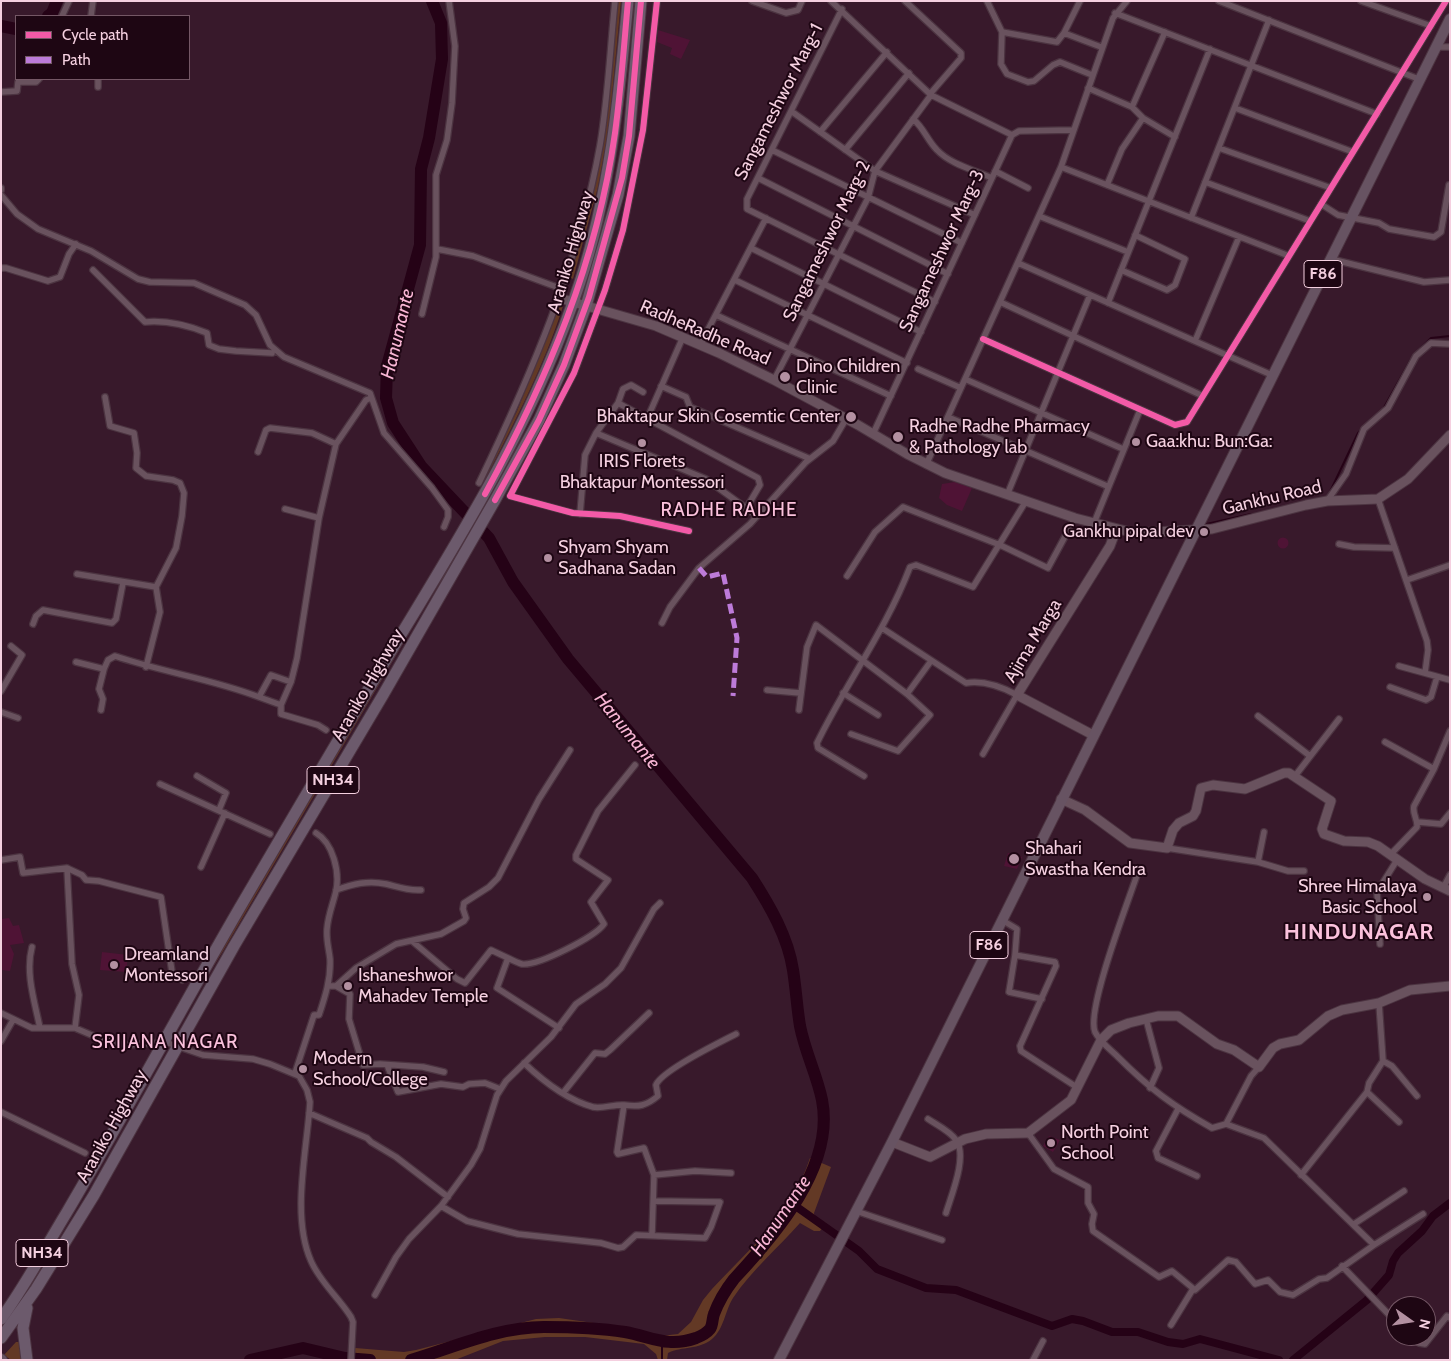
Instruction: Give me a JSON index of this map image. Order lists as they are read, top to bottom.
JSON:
{
  "streets": {
    "highway": ["Araniko Highway", "NH34"],
    "main road": [
      "F86",
      "RadheRadhe Road",
      "Gankhu Road",
      "Ajima Marga"
    ],
    "street": ["Sangameshwor Marg-1", "Sangameshwor Marg-2", "Sangameshwor Marg-3"]
  },
  "crossings": [
    ["Sangameshwor Marg-2", "RadheRadhe Road"],
    ["Sangameshwor Marg-3", "RadheRadhe Road"],
    ["Araniko Highway", "RadheRadhe Road"],
    ["F86", "RadheRadhe Road"],
    ["F86", "Gankhu Road"],
    ["F86", "Ajima Marga"],
    ["RadheRadhe Road", "Gankhu Road"],
    ["RadheRadhe Road", "Ajima Marga"]
  ],
  "districts": ["RADHE RADHE", "HINDUNAGAR", "SRIJANA NAGAR"],
  "water": ["Hanumante"],
  "places": [
    "Dino Children Clinic",
    "Bhaktapur Skin Cosemtic Center",
    "Radhe Radhe Pharmacy & Pathology lab",
    "Gaa:khu: Bun:Ga:",
    "IRIS Florets Bhaktapur Montessori",
    "Gankhu pipal dev",
    "Shyam Shyam Sadhana Sadan",
    "Shahari Swastha Kendra",
    "Shree Himalaya Basic School",
    "Dreamland Montessori",
    "Ishaneshwor Mahadev Temple",
    "Modern School/College",
    "North Point School"
  ],
  "legend": ["Cycle path", "Path"],
  "north": "right"
}
